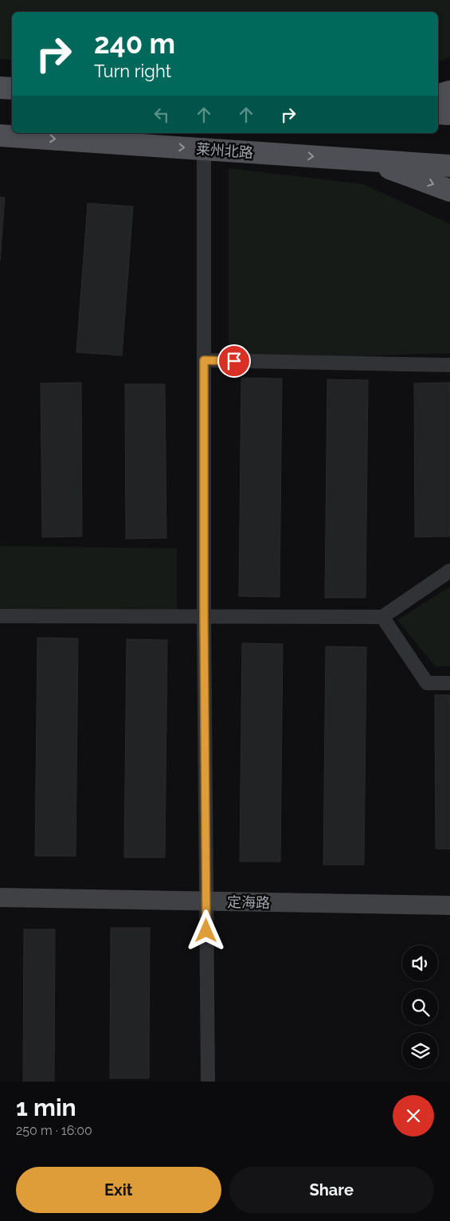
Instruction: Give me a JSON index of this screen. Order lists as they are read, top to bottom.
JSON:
{
  "streets": {
    "main road": ["莱州北路"],
    "street": ["定海路"]
  },
  "one_way": ["莱州北路"],
  "page": {
    "turn": ["240 m", "Turn right"],
    "heading": ["1 min", "250 m · 16:00"],
    "buttons": ["Exit", "Share"]
  }
}
